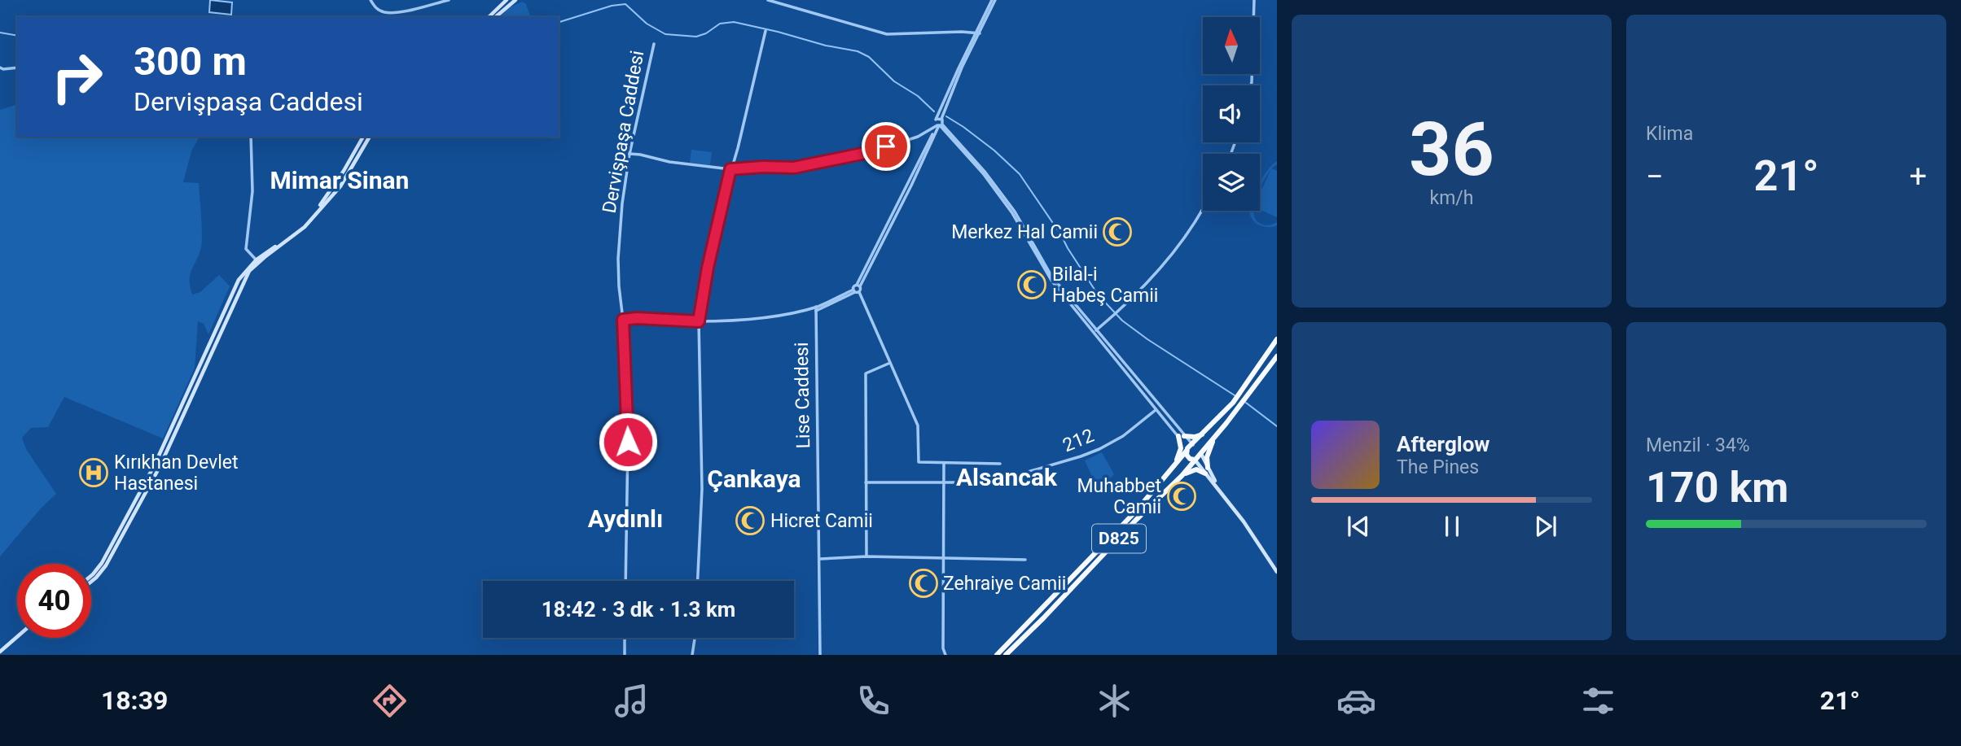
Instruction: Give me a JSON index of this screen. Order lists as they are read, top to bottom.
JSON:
{
  "streets": {
    "highway": ["D825"],
    "street": ["Dervişpaşa Caddesi", "Lise Caddesi", "212"]
  },
  "districts": [
    "Mimar Sinan",
    "Alsancak",
    "Çankaya",
    "Aydınlı"
  ],
  "places": {
    "mosque": [
      "Merkez Hal Camii",
      "Bilal-i Habeş Camii",
      "Muhabbet Camii",
      "Hicret Camii",
      "Zehraiye Camii"
    ],
    "hospital": ["Kırıkhan Devlet Hastanesi"]
  },
  "north": "top",
  "page": {
    "tile": [
      ["36", "km/h"],
      "Klima",
      ["Menzil · 34%", "170 km"]
    ],
    "turn": ["300 m", "Dervişpaşa Caddesi"],
    "heat": ["−", "21°", "+"],
    "song": ["Afterglow", "The Pines"],
    "limit": "40",
    "trip": "18:42 · 3 dk · 1.3 km",
    "tabs": ["18:39", "21°"]
  }
}
